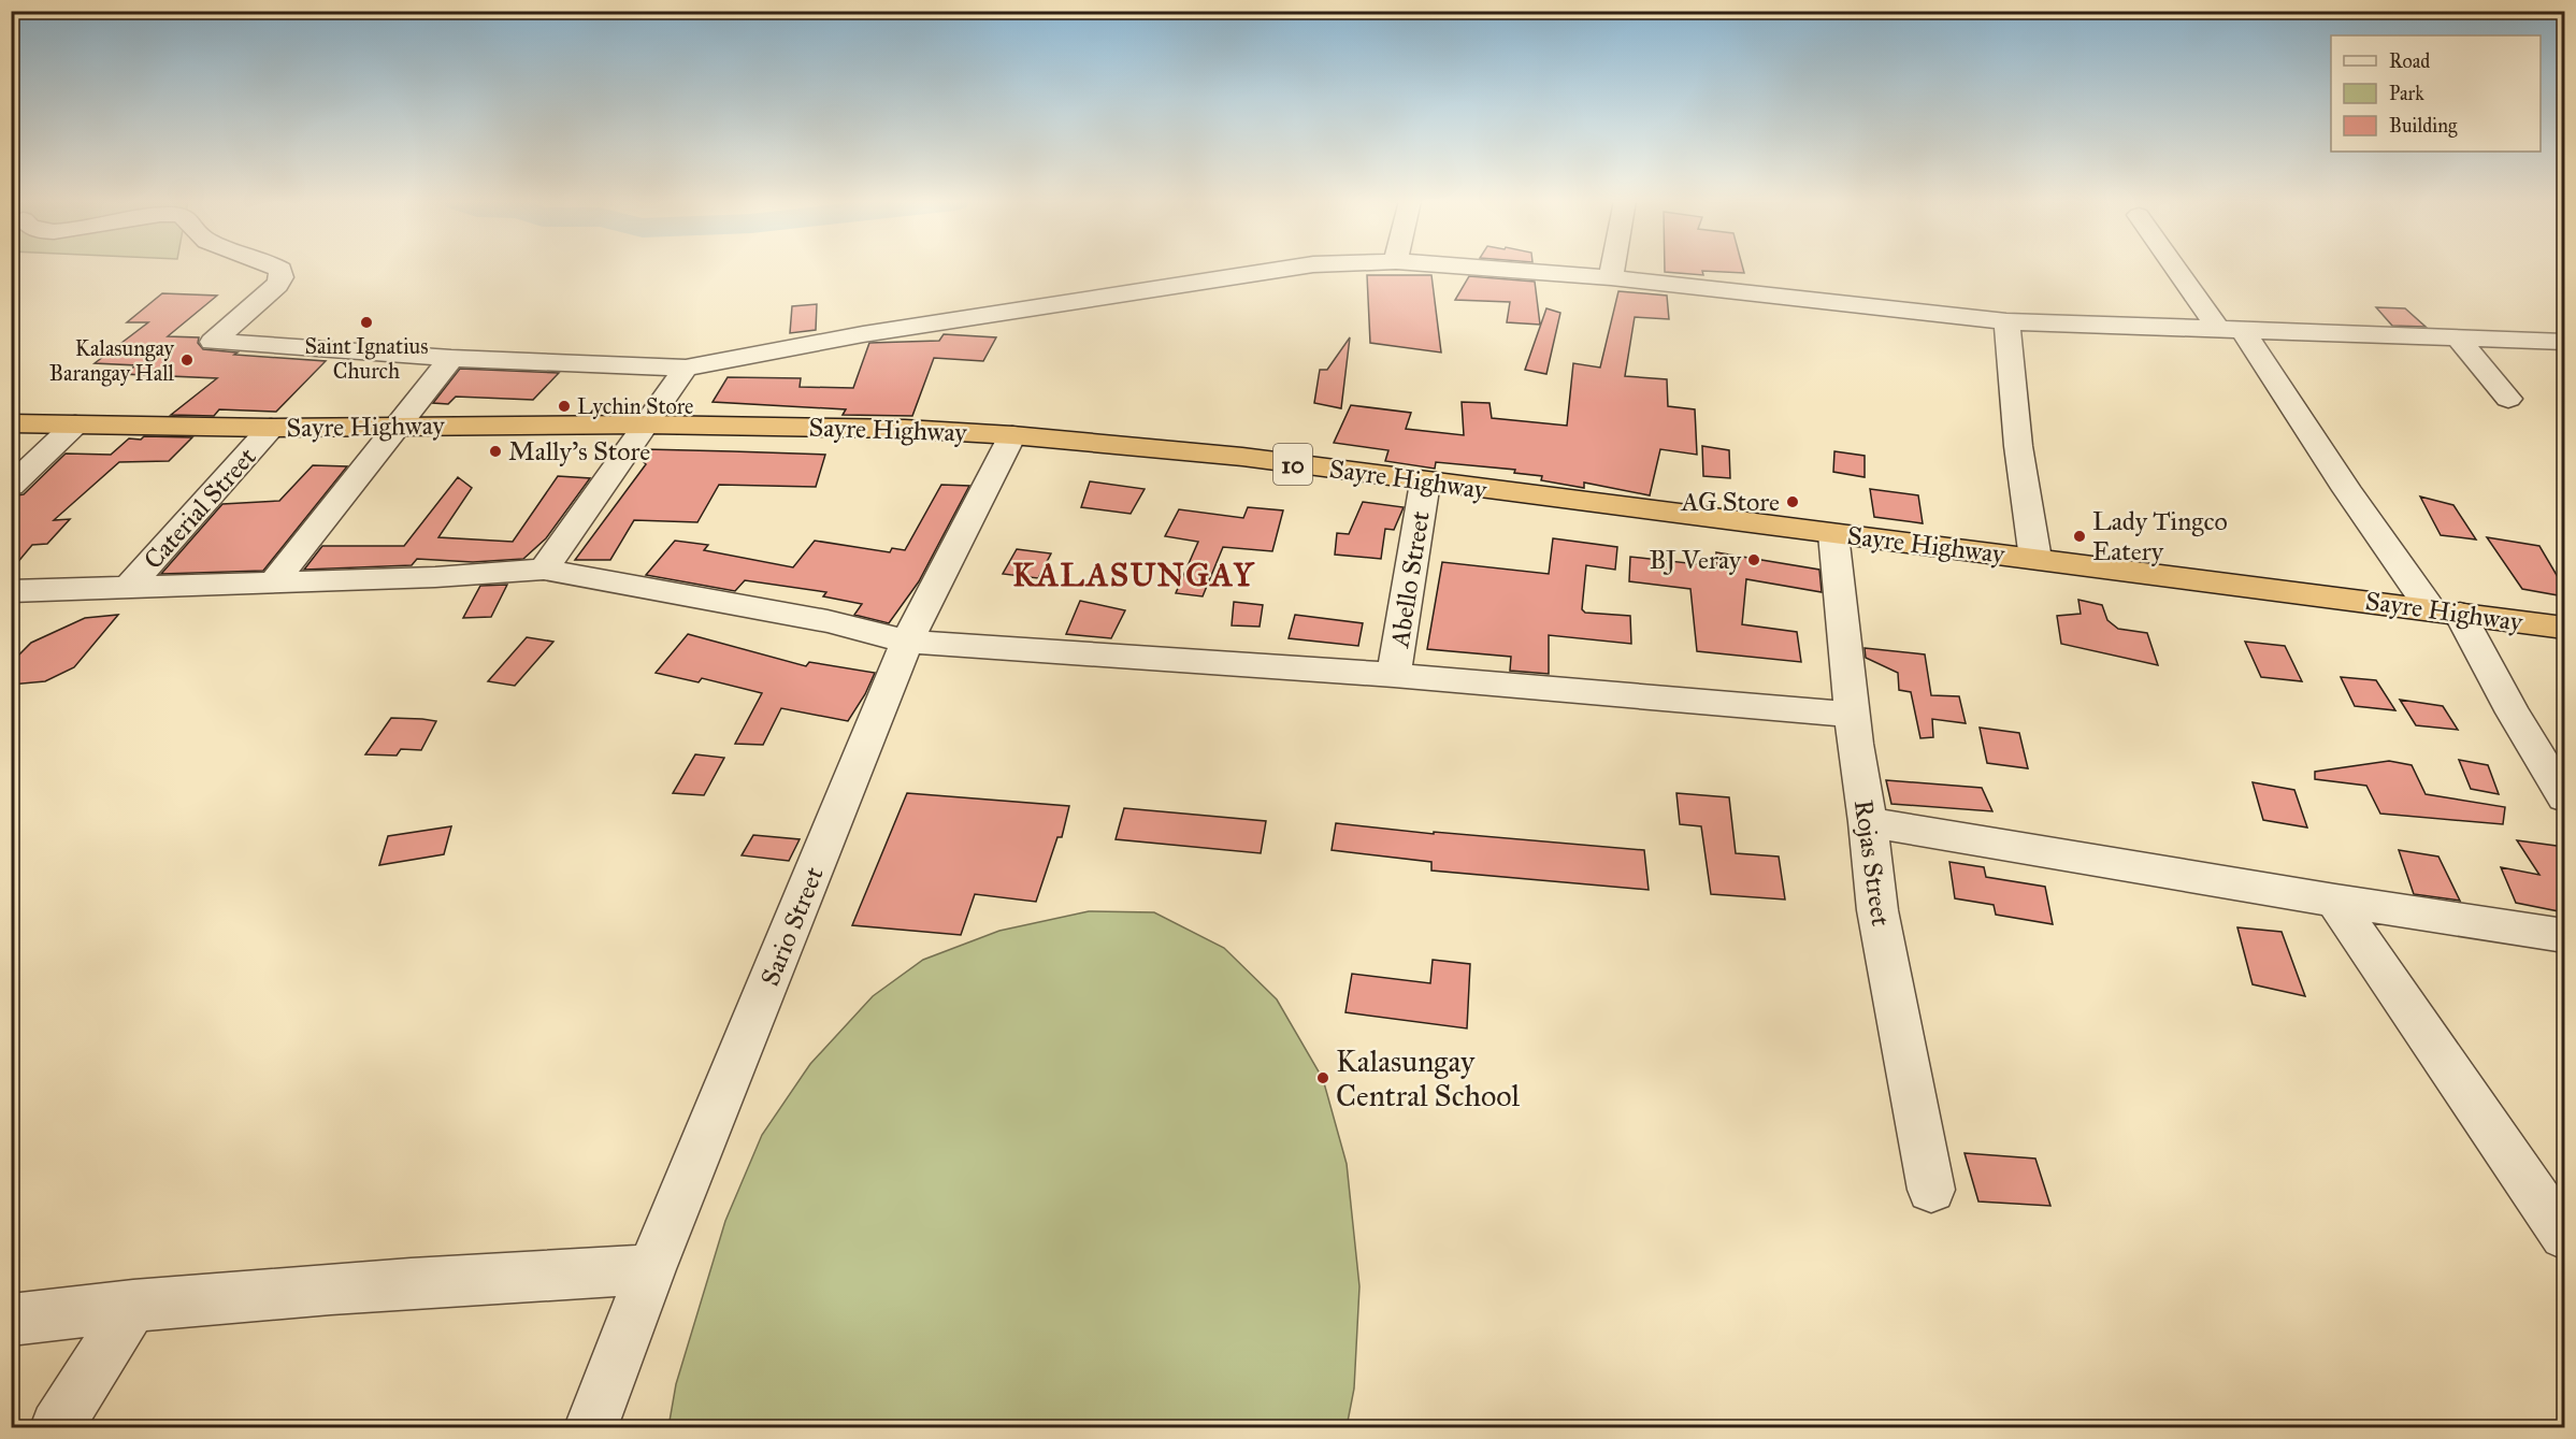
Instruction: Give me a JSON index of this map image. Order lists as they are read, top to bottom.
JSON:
{
  "streets": {
    "highway": ["Sayre Highway", "10"],
    "street": [
      "Caterial Street",
      "Abello Street",
      "Rojas Street",
      "Sario Street"
    ]
  },
  "crossings": [
    ["Sayre Highway", "Caterial Street"],
    ["Sayre Highway", "Abello Street"],
    ["Sayre Highway", "Rojas Street"],
    ["Sayre Highway", "Sario Street"]
  ],
  "districts": ["KALASUNGAY"],
  "places": [
    "Saint Ignatius Church",
    "Kalasungay Barangay Hall",
    "Lychin Store",
    "Mally's Store",
    "AG Store",
    "Lady Tingco Eatery",
    "BJ Veray",
    "Kalasungay Central School"
  ],
  "legend": ["Road", "Park", "Building"]
}
